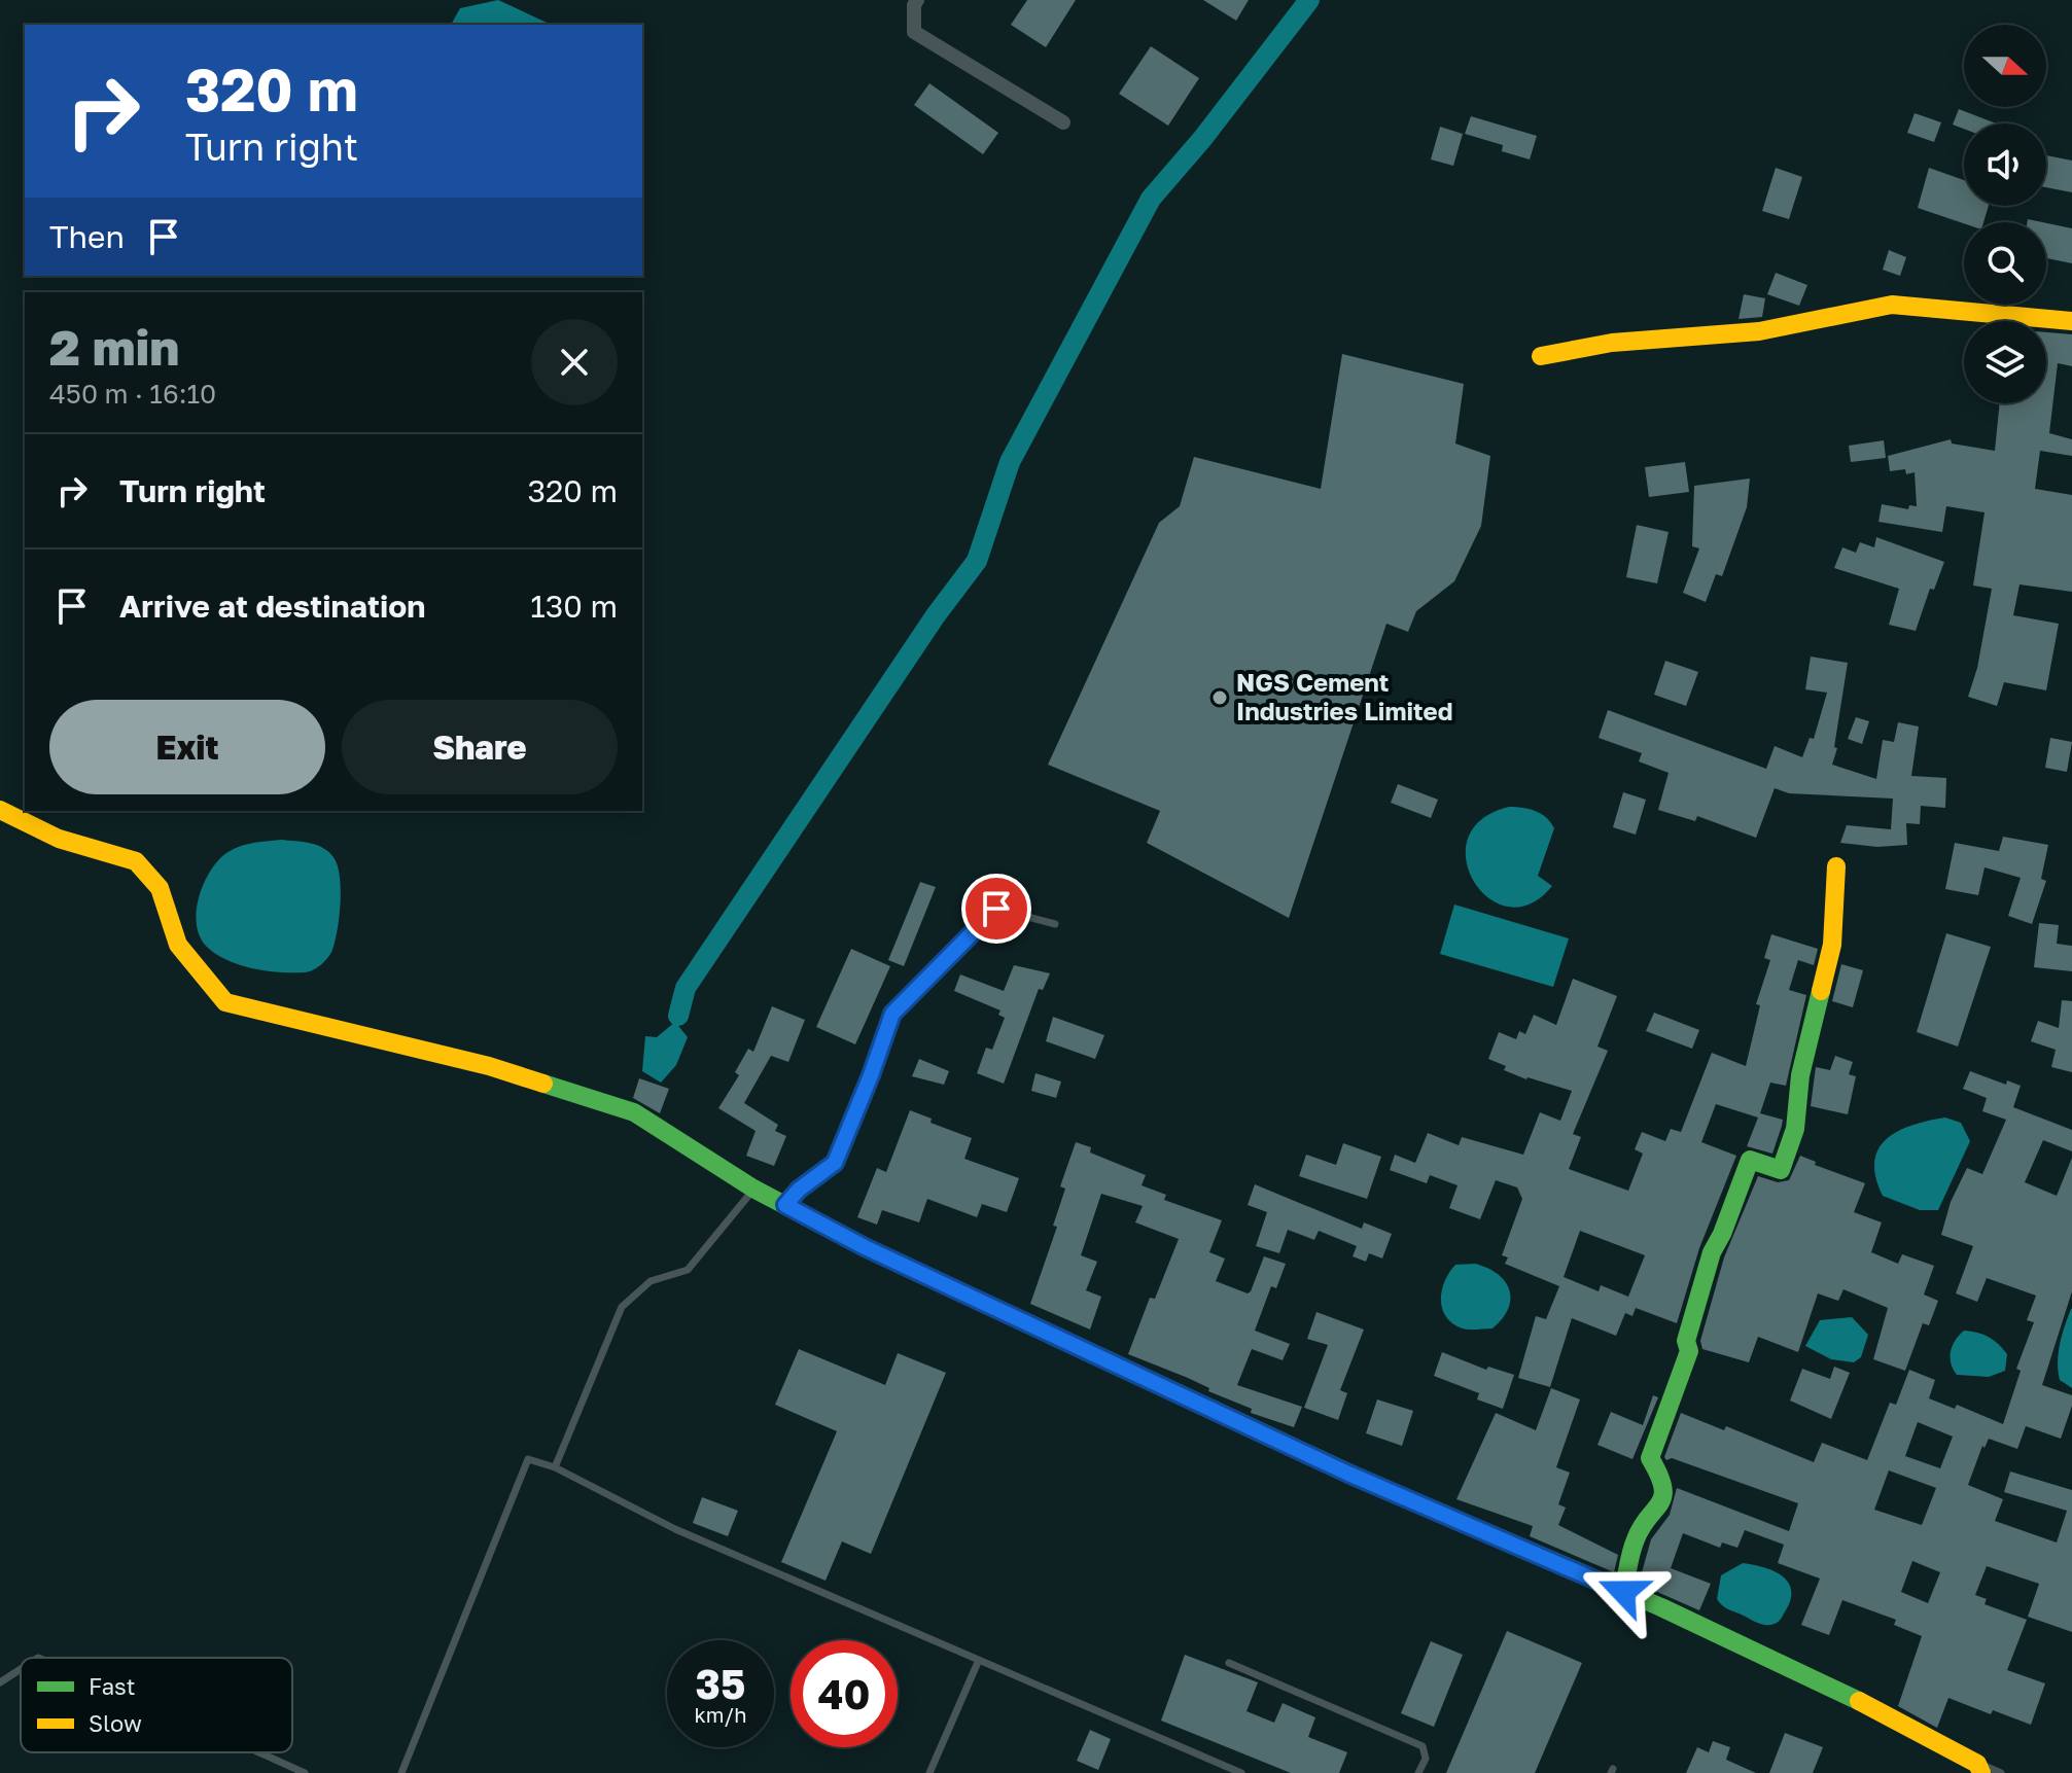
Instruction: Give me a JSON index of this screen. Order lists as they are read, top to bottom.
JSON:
{
  "places": ["NGS Cement Industries Limited"],
  "legend": ["Fast", "Slow"],
  "north": "right",
  "page": {
    "turn": ["320 m", "Turn right"],
    "then": "Then",
    "heading": ["2 min", "450 m · 16:10"],
    "list": [
      {
        "name": "Turn right",
        "value": "320 m"
      },
      {
        "name": "Arrive at destination",
        "value": "130 m"
      }
    ],
    "buttons": ["Exit", "Share"],
    "speed": "35 km/h",
    "limit": "40"
  }
}
